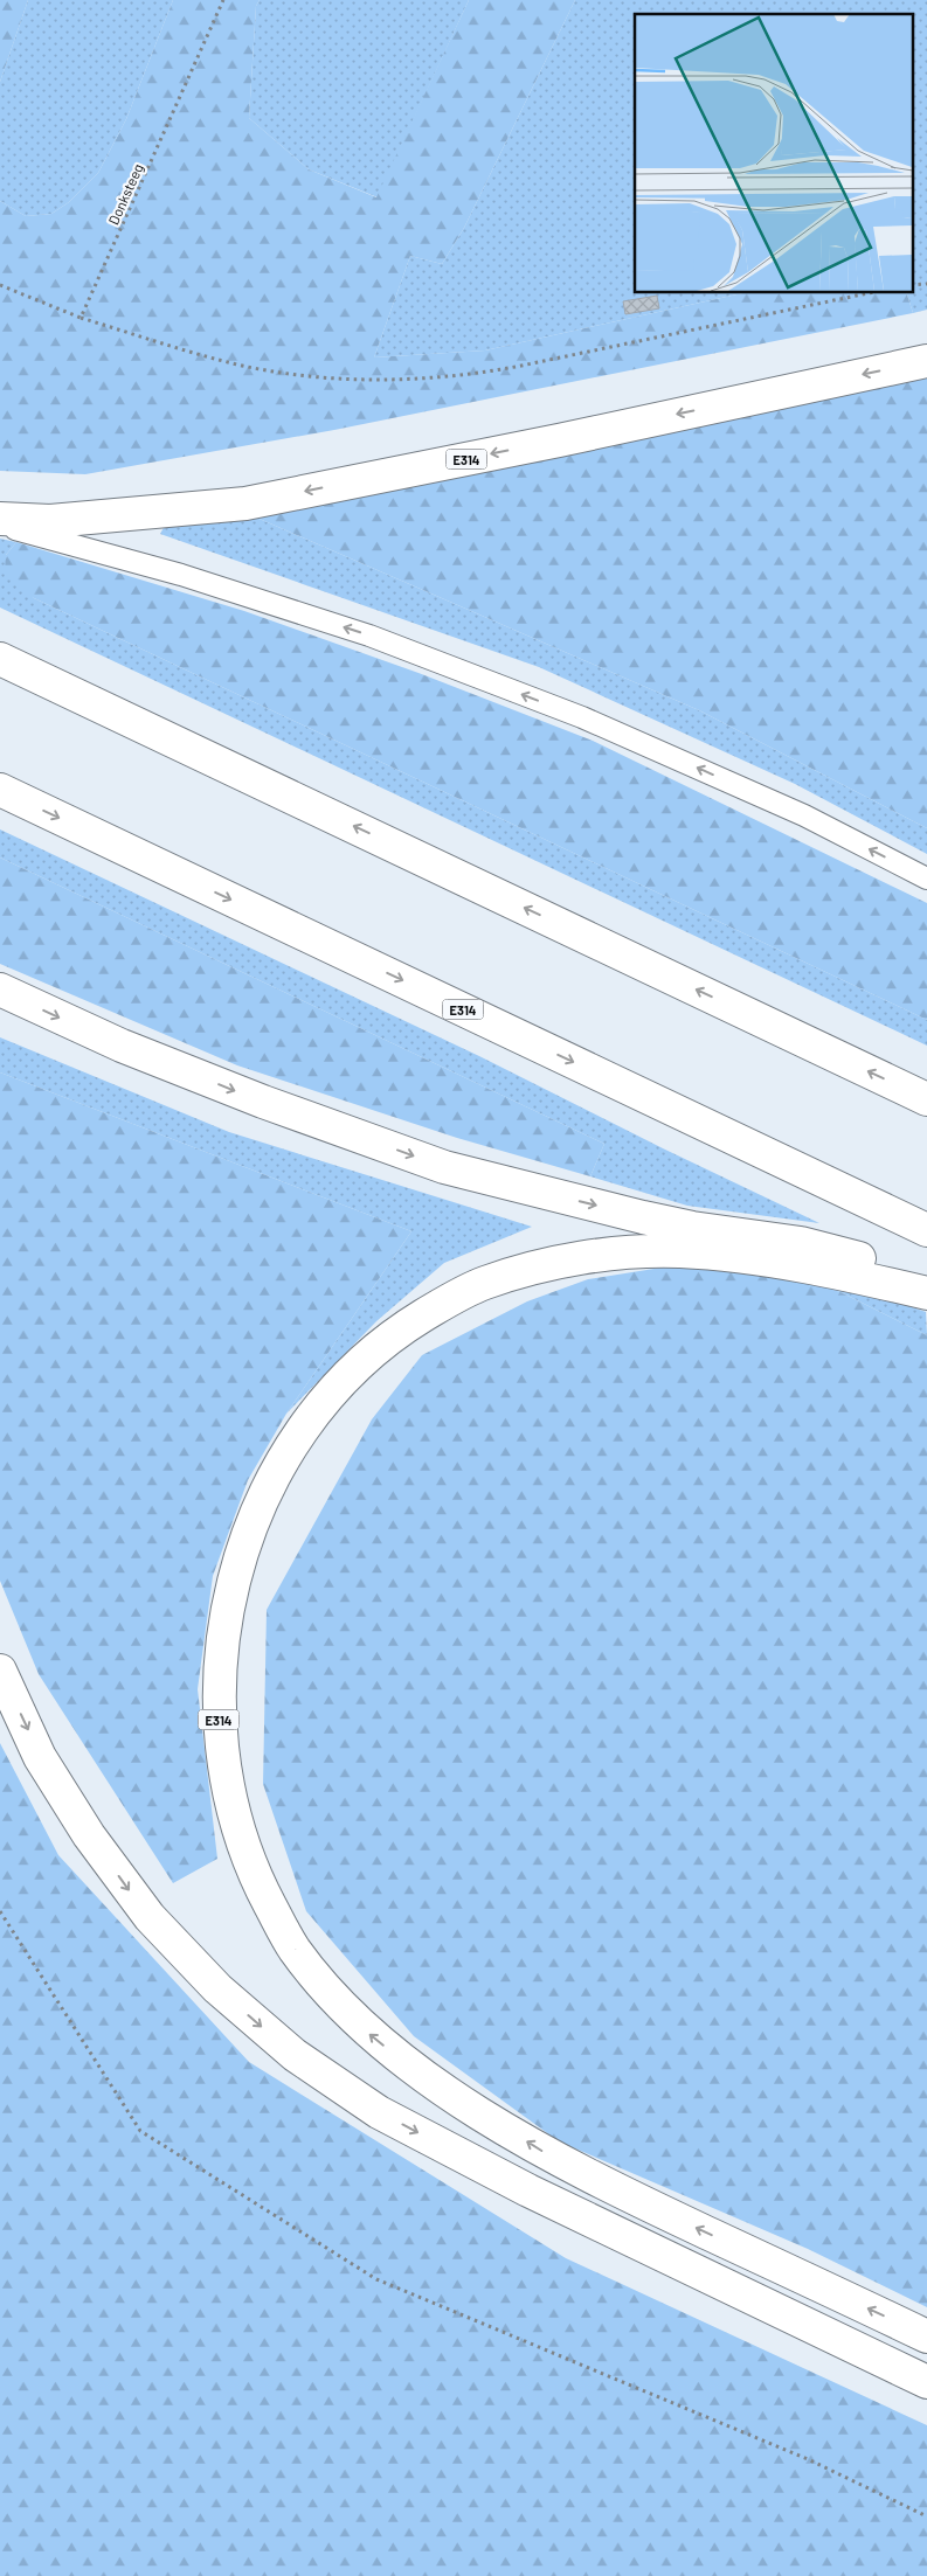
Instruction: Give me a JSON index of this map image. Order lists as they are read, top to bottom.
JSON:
{
  "streets": {
    "highway": ["E314"],
    "path": ["Donksteeg"]
  }
}
